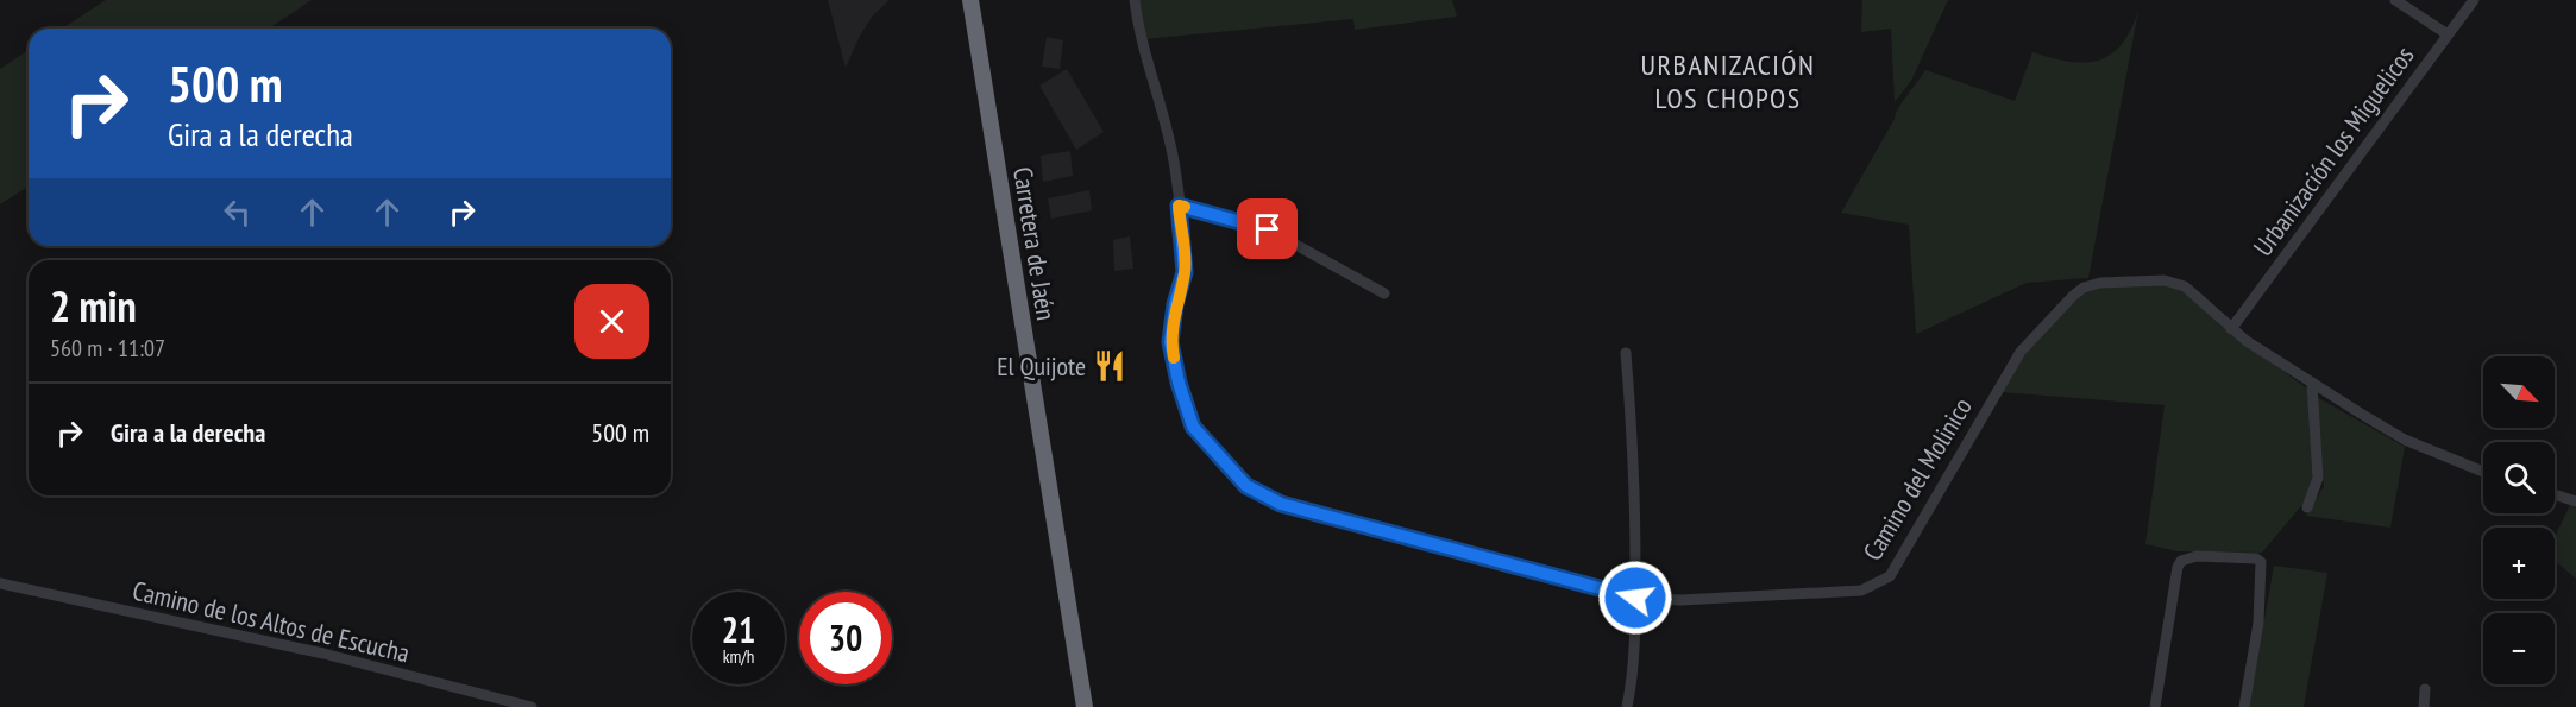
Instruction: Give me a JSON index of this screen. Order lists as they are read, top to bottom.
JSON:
{
  "streets": {
    "highway": ["Carretera de Jaén"],
    "street": ["Urbanización los Miguelicos", "Camino del Molinico", "Camino de los Altos de Escucha"]
  },
  "crossings": [
    ["Urbanización los Miguelicos", "Camino del Molinico"]
  ],
  "districts": ["URBANIZACIÓN LOS CHOPOS"],
  "places": {
    "restaurant": ["El Quijote"]
  },
  "north": "bottom right",
  "page": {
    "turn": ["500 m", "Gira a la derecha"],
    "heading": ["2 min", "560 m · 11:07"],
    "map_buttons": ["+", "−"],
    "list": [
      {
        "name": "Gira a la derecha",
        "value": "500 m"
      }
    ],
    "speed": "21 km/h",
    "limit": "30"
  }
}
